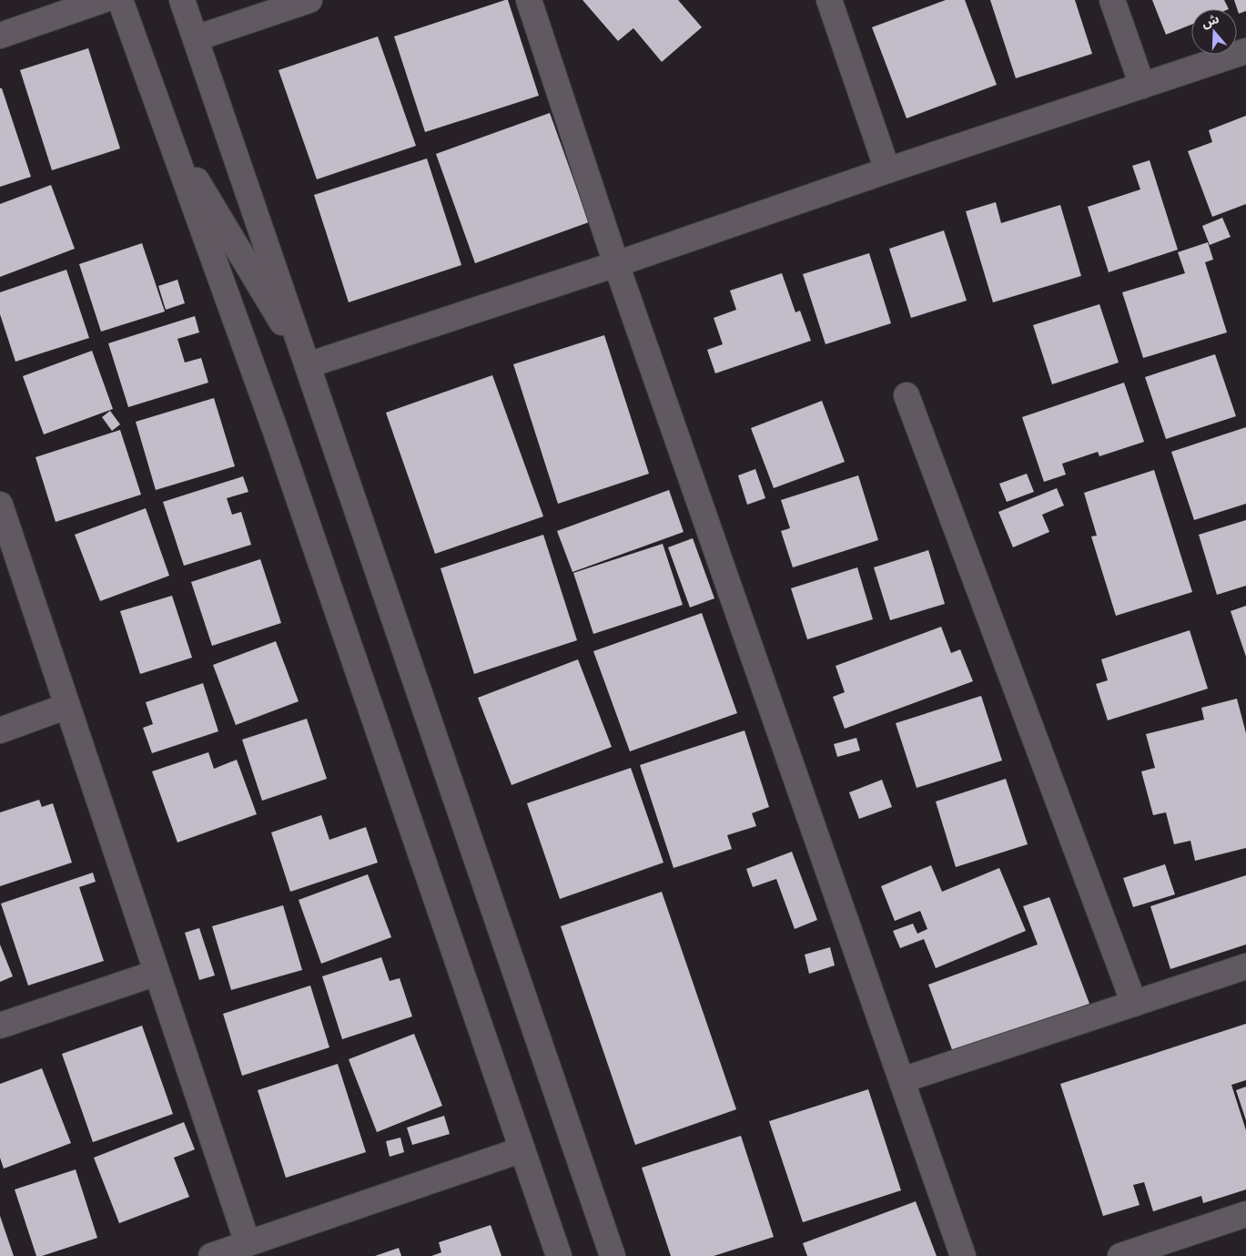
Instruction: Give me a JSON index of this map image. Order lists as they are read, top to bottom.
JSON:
{
  "north": "top"
}
